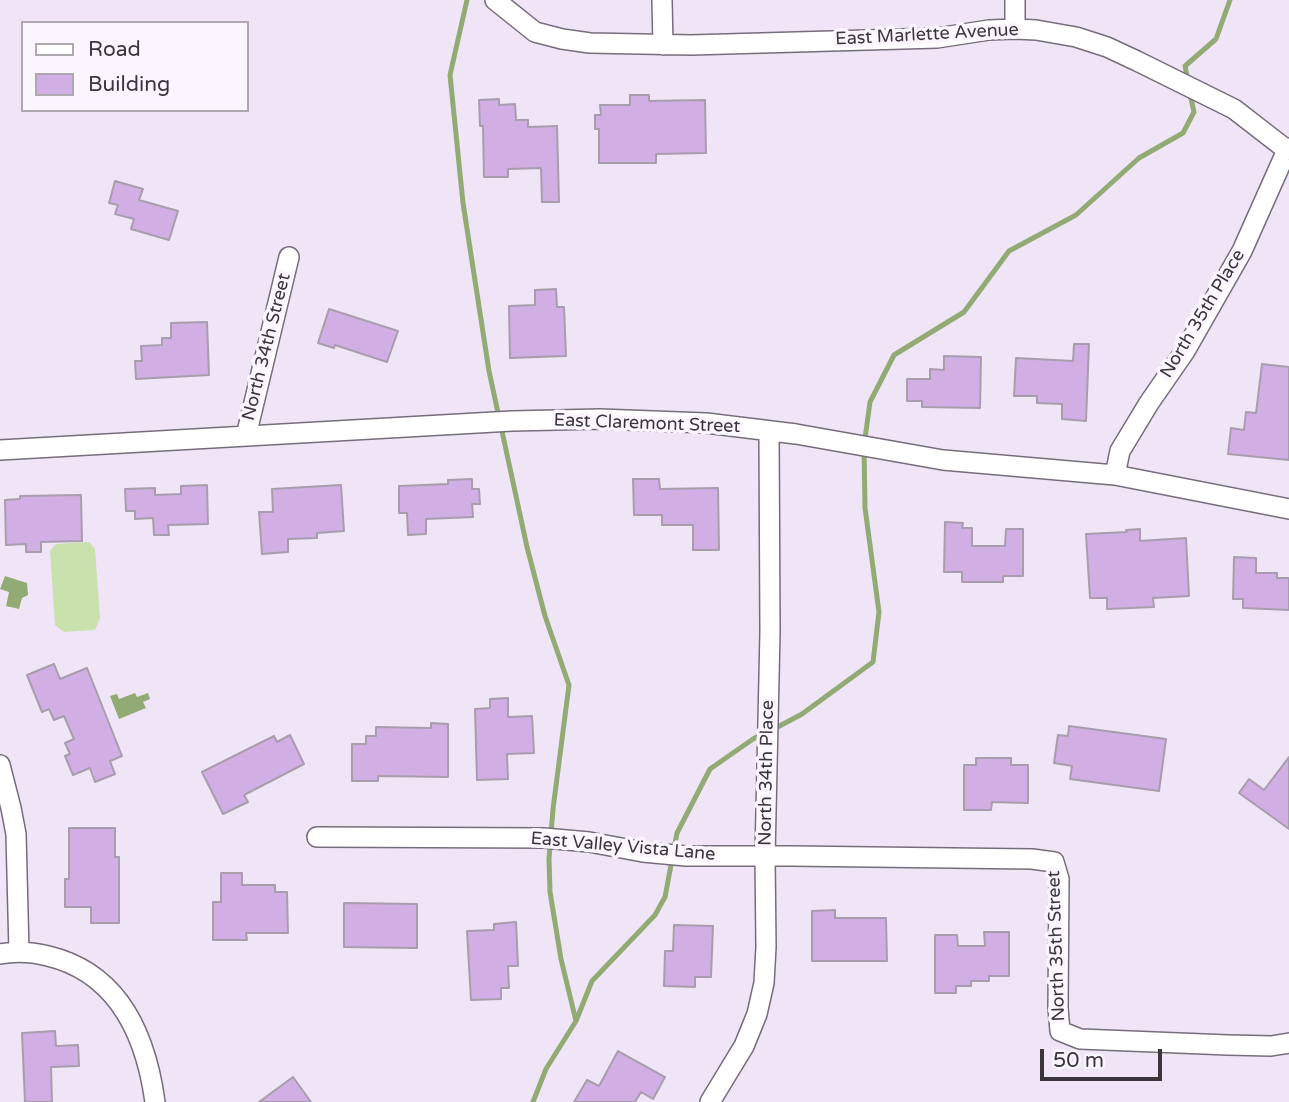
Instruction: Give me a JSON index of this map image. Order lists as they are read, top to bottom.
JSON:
{
  "streets": {
    "street": [
      "East Marlette Avenue",
      "North 35th Place",
      "North 34th Street",
      "East Claremont Street",
      "North 34th Place",
      "East Valley Vista Lane",
      "North 35th Street"
    ]
  },
  "crossings": [
    ["East Marlette Avenue", "North 35th Place"],
    ["North 35th Place", "East Claremont Street"],
    ["North 34th Street", "East Claremont Street"],
    ["East Claremont Street", "North 34th Place"],
    ["North 34th Place", "East Valley Vista Lane"],
    ["East Valley Vista Lane", "North 35th Street"]
  ],
  "legend": ["Road", "Building"],
  "scale_bar": "50 m"
}
